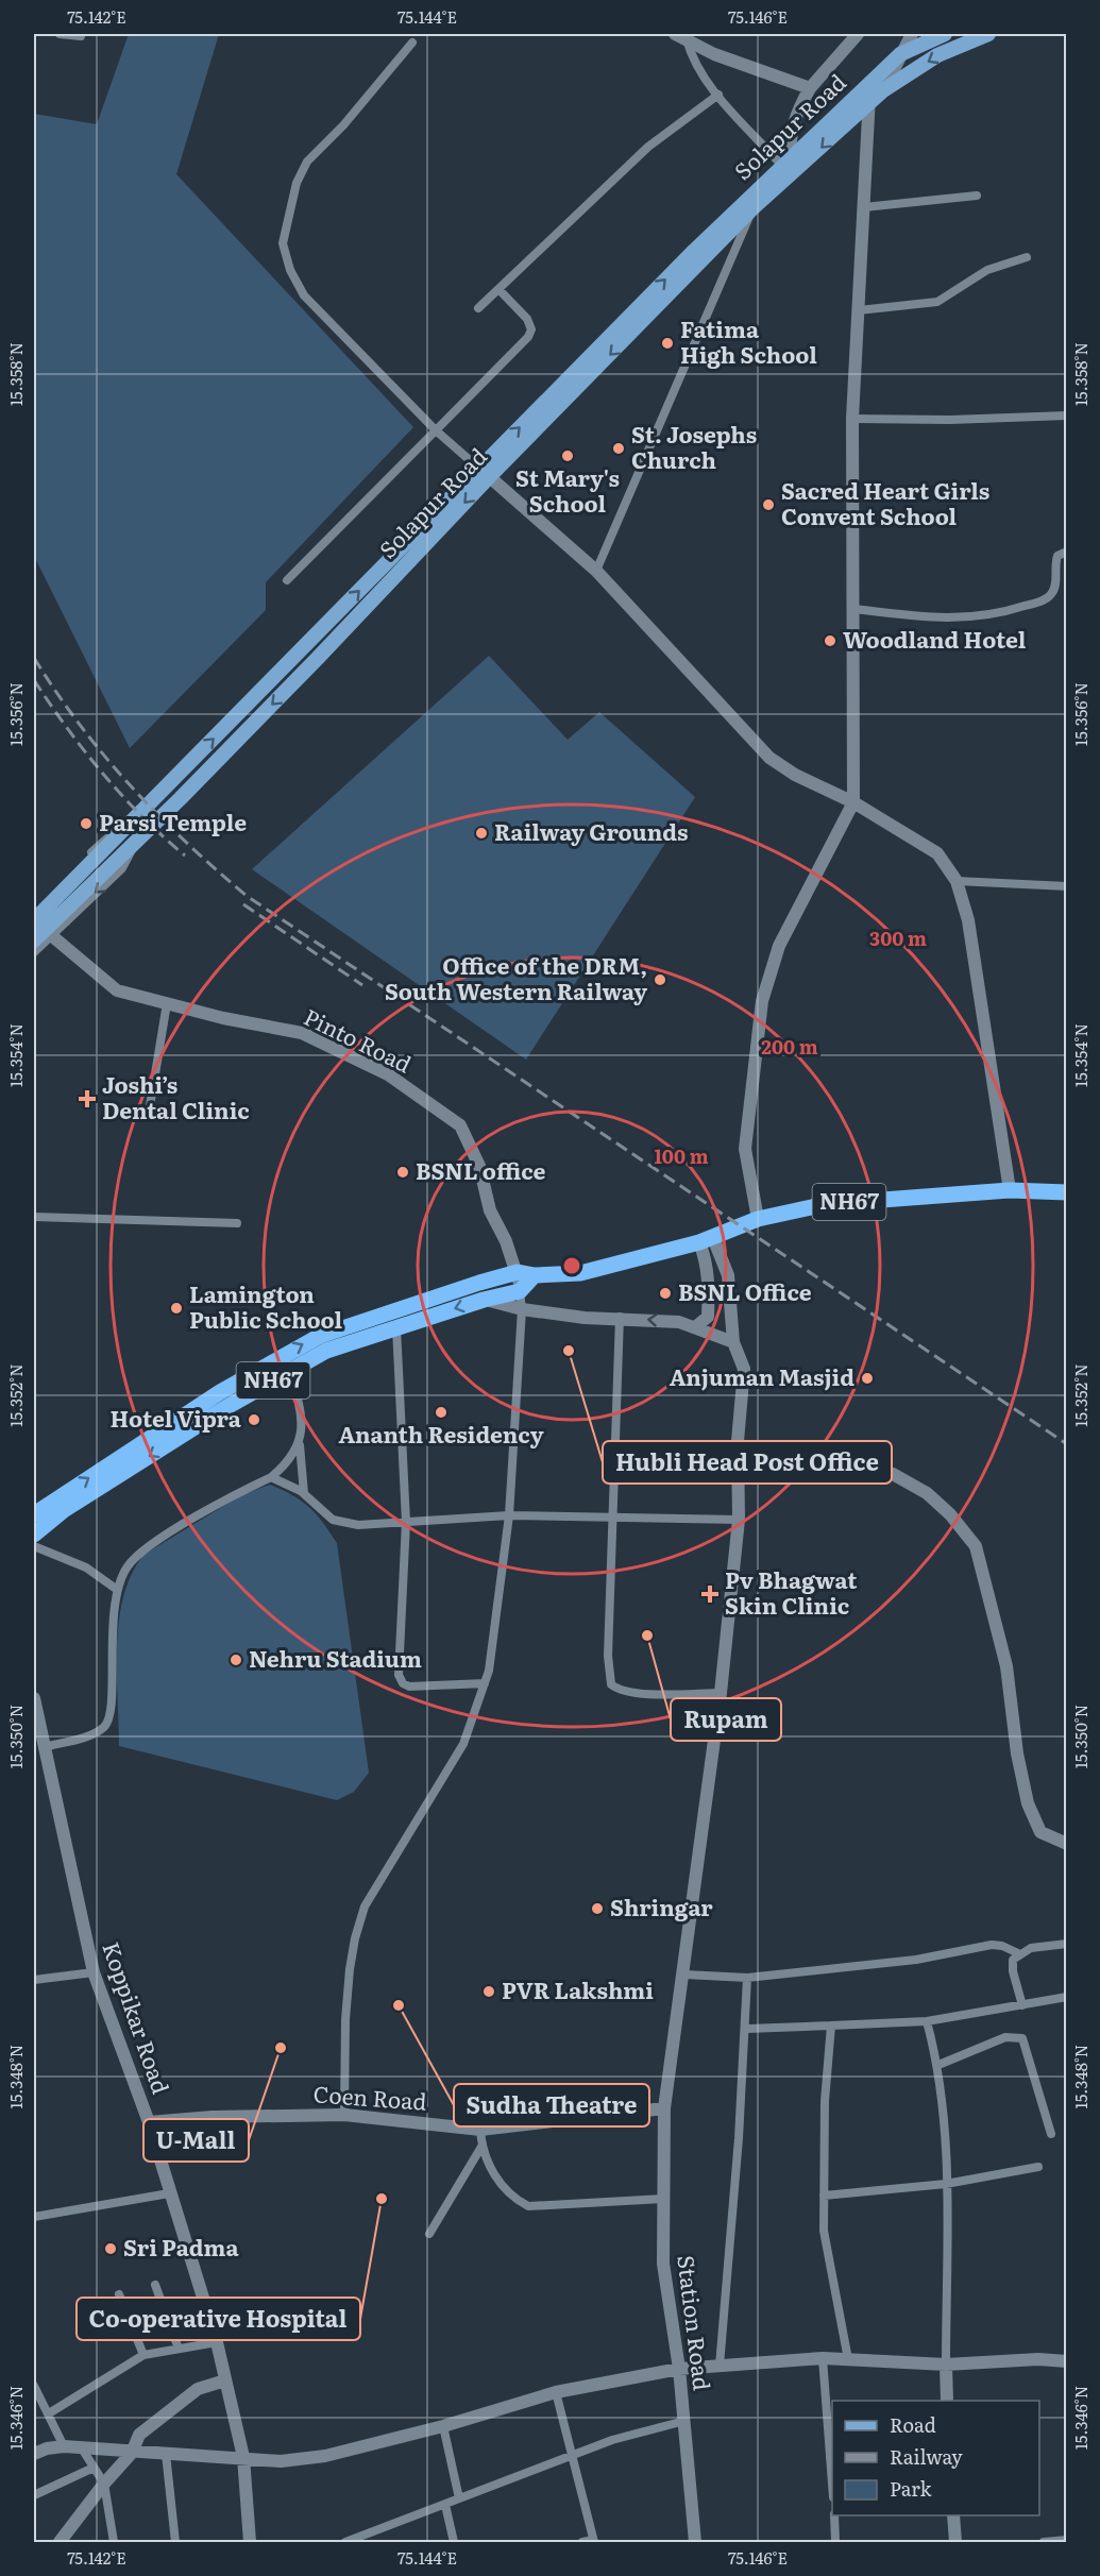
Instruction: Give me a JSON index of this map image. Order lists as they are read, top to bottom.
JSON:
{
  "streets": {
    "highway": ["NH67"],
    "main road": [
      "Solapur Road",
      "Pinto Road",
      "Koppikar Road",
      "Coen Road",
      "Station Road"
    ]
  },
  "crossings": [
    ["Solapur Road", "Pinto Road"],
    ["Pinto Road", "NH67"],
    ["Koppikar Road", "Coen Road"],
    ["Coen Road", "Station Road"]
  ],
  "places": {
    "other": [
      "Fatima High School",
      "St. Josephs Church",
      "St Mary's School",
      "Sacred Heart Girls Convent School",
      "Woodland Hotel",
      "Parsi Temple",
      "Railway Grounds",
      "Office of the DRM, South Western Railway",
      "BSNL office",
      "BSNL Office",
      "Lamington Public School",
      "Hubli Head Post Office",
      "Anjuman Masjid",
      "Ananth Residency",
      "Hotel Vipra",
      "Rupam",
      "Nehru Stadium",
      "Shringar",
      "PVR Lakshmi",
      "Sudha Theatre",
      "U-Mall",
      "Co-operative Hospital",
      "Sri Padma"
    ],
    "health": ["Joshi’s Dental Clinic", "Pv Bhagwat Skin Clinic"]
  },
  "legend": ["Road", "Railway", "Park"],
  "coordinates": [
    "75.142°E",
    "75.144°E",
    "75.146°E",
    "15.358°N",
    "15.356°N",
    "15.354°N",
    "15.352°N",
    "15.350°N",
    "15.348°N",
    "15.346°N"
  ],
  "rings": ["300 m", "200 m", "100 m"]
}
